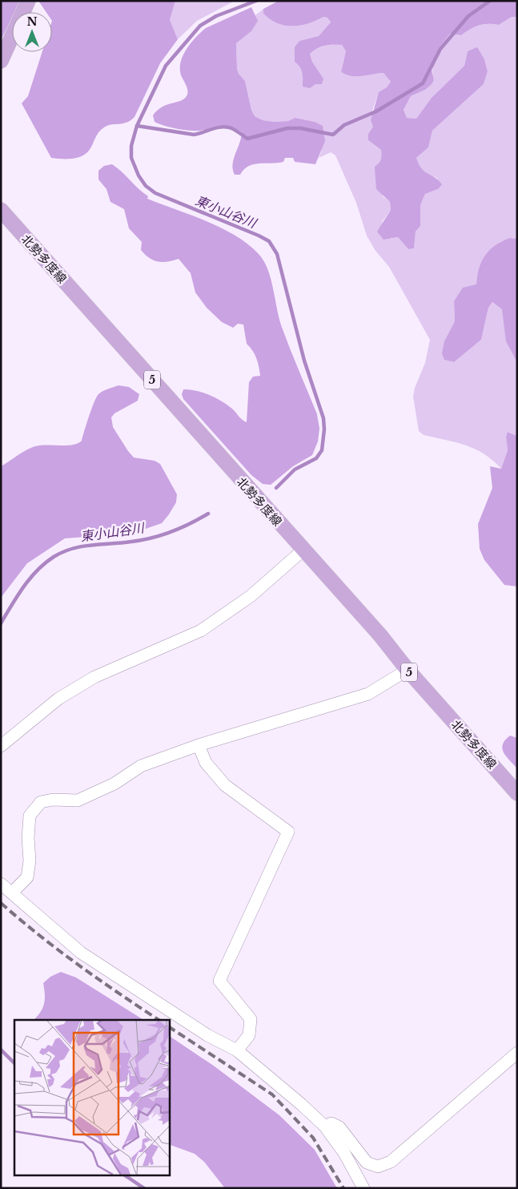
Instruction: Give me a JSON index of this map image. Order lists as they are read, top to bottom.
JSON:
{
  "streets": {
    "main road": ["北勢多度線", "5"]
  },
  "water": ["東小山谷川"],
  "north": "top"
}
